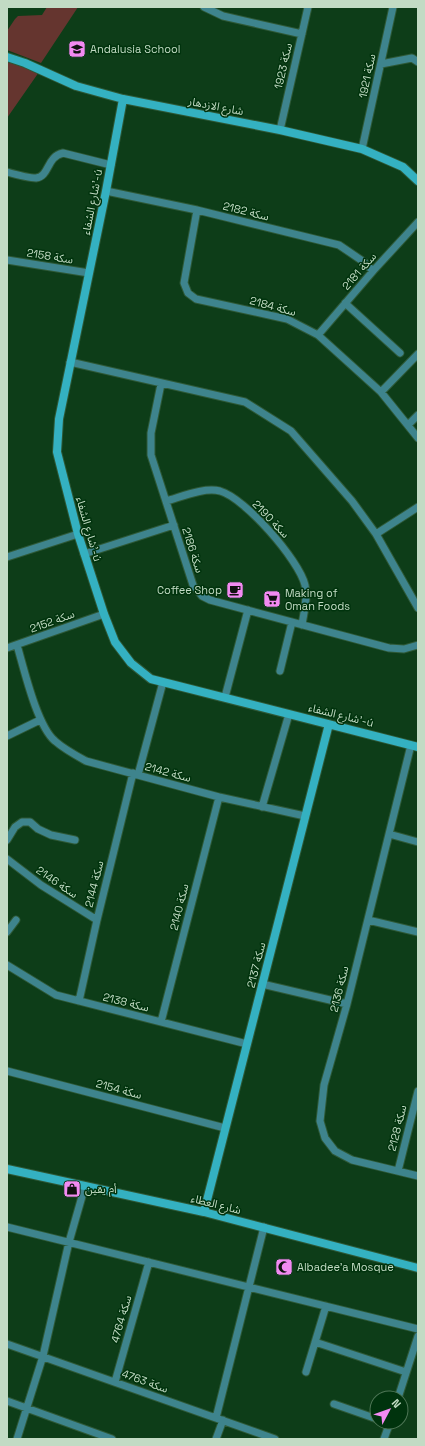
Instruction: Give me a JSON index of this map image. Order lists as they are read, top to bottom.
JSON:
{
  "streets": {
    "street": [
      "سكة 1923",
      "سكة 1921",
      "شارع الازدهار",
      "شارع الشفاء'-ú",
      "سكة 2182",
      "سكة 2158",
      "سكة 2181",
      "سكة 2184",
      "سكة 2190",
      "سكة 2186",
      "سكة 2152",
      "سكة 2142",
      "سكة 2146",
      "سكة 2144",
      "سكة 2140",
      "سكة 2137",
      "سكة 2136",
      "سكة 2138",
      "سكة 2154",
      "سكة 2128",
      "شارع العطاء",
      "سكة 4764",
      "سكة 4763"
    ]
  },
  "crossings": [
    ["سكة 1923", "شارع الازدهار"],
    ["سكة 1921", "شارع الازدهار"],
    ["شارع الازدهار", "شارع الشفاء'-ú"],
    ["شارع الشفاء'-ú", "سكة 2182"],
    ["شارع الشفاء'-ú", "سكة 2158"],
    ["شارع الشفاء'-ú", "سكة 2152"],
    ["شارع الشفاء'-ú", "سكة 2144"],
    ["شارع الشفاء'-ú", "سكة 2137"],
    ["شارع الشفاء'-ú", "سكة 2136"],
    ["سكة 2182", "سكة 2181"],
    ["سكة 2182", "سكة 2184"],
    ["سكة 2181", "سكة 2184"],
    ["سكة 2190", "سكة 2186"],
    ["سكة 2152", "سكة 2142"],
    ["سكة 2142", "سكة 2144"],
    ["سكة 2142", "سكة 2140"],
    ["سكة 2142", "سكة 2137"],
    ["سكة 2146", "سكة 2144"],
    ["سكة 2144", "سكة 2138"],
    ["سكة 2140", "سكة 2138"],
    ["سكة 2137", "سكة 2138"],
    ["سكة 2137", "سكة 2154"],
    ["سكة 2137", "شارع العطاء"],
    ["سكة 2136", "سكة 2128"],
    ["سكة 4764", "سكة 4763"]
  ],
  "places": {
    "school or university": ["Andalusia School"],
    "cafe": ["Coffee Shop"],
    "supermarket": ["Making of Oman Foods"],
    "shop": ["أم يقين"],
    "mosque": ["Albadee'a Mosque"]
  },
  "north": "top right"
}
